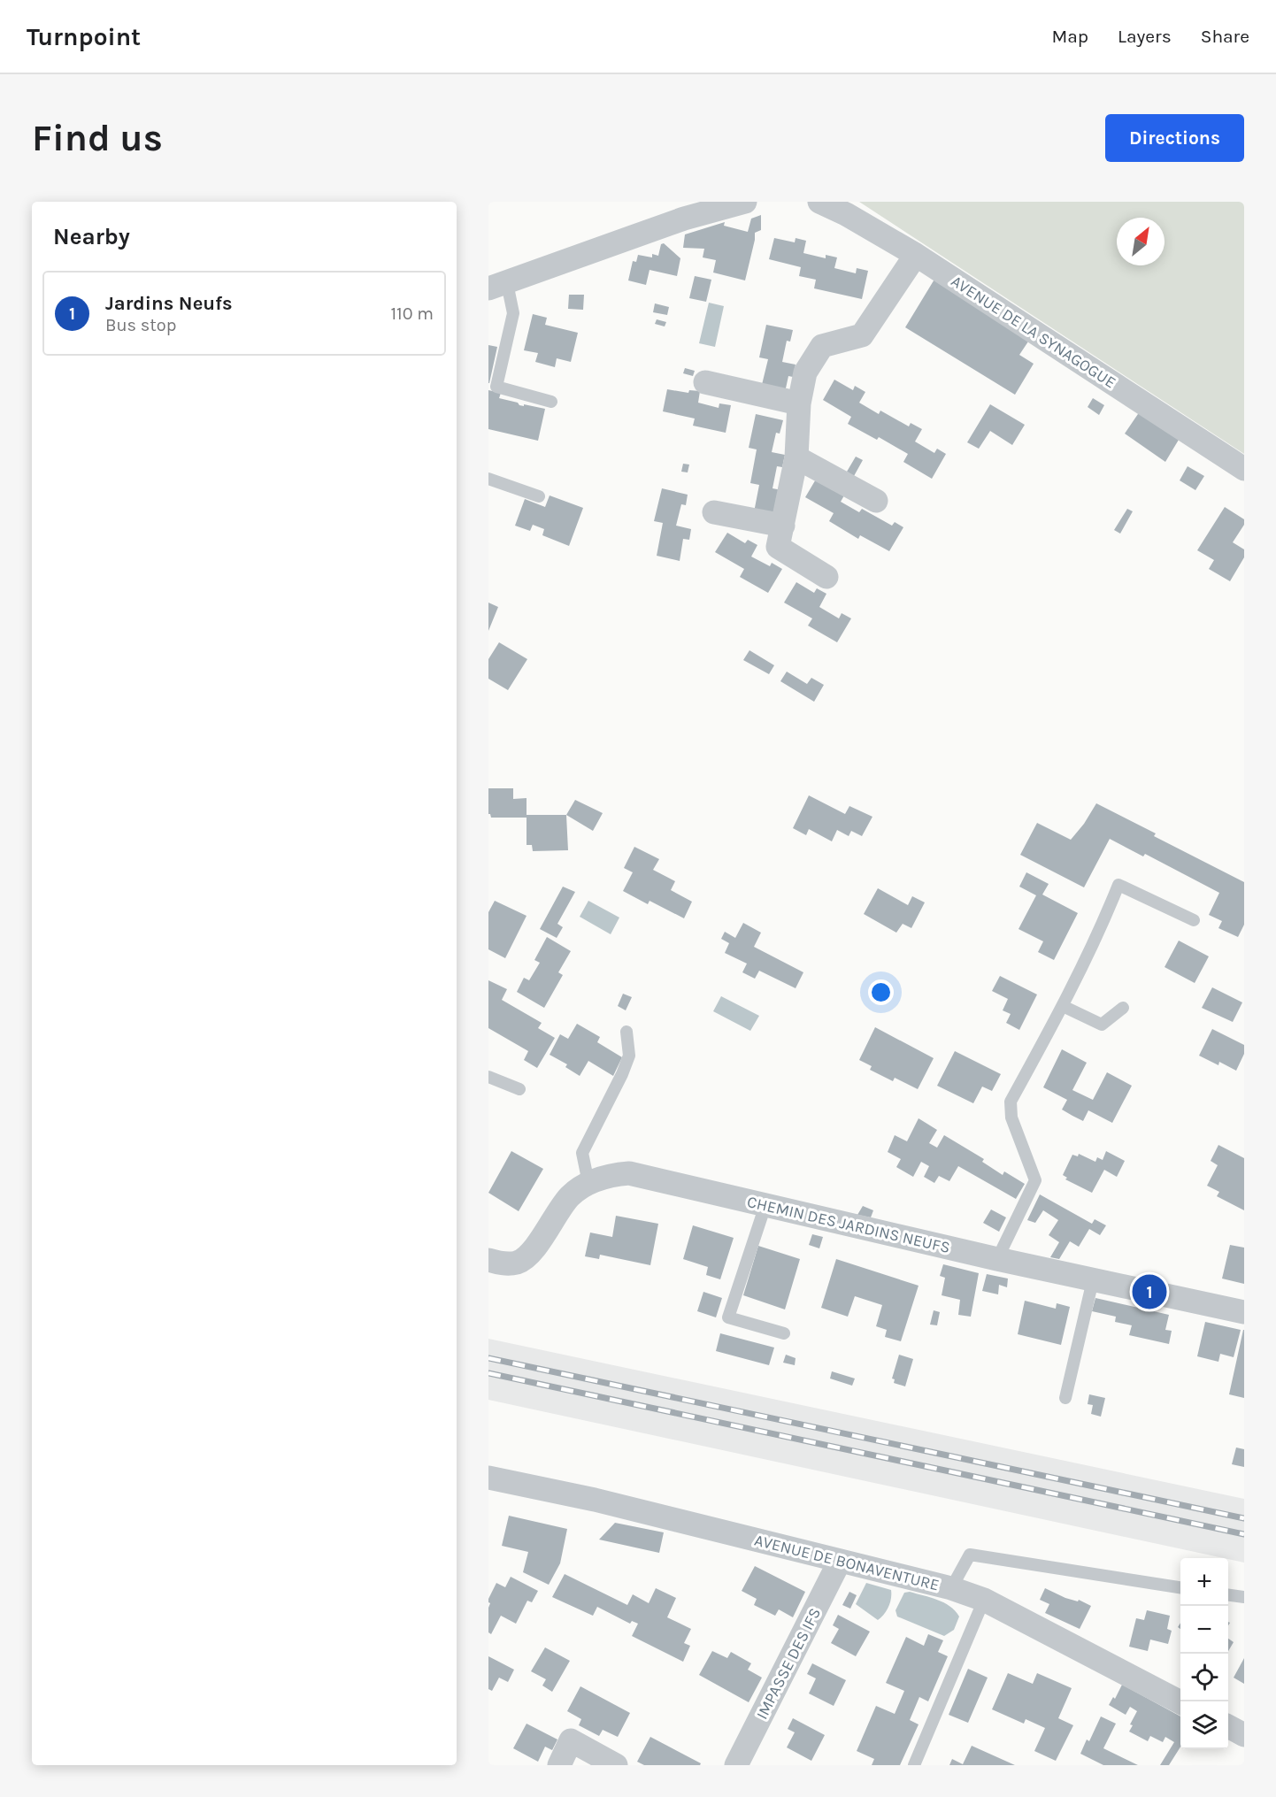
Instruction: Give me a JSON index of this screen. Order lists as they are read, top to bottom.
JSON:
{
  "streets": {
    "street": [
      "AVENUE DE LA SYNAGOGUE",
      "CHEMIN DES JARDINS NEUFS",
      "AVENUE DE BONAVENTURE",
      "IMPASSE DES IFS"
    ]
  },
  "crossings": [
    ["AVENUE DE BONAVENTURE", "IMPASSE DES IFS"]
  ],
  "north": "top right",
  "page": {
    "header": "Turnpoint",
    "nav": ["Map", "Layers", "Share"],
    "buttons": "Directions",
    "title": "Find us",
    "heading": "Nearby",
    "list": [
      {
        "mark": "1",
        "name": "Jardins Neufs",
        "note": "Bus stop",
        "value": "110 m"
      }
    ],
    "pins": "1",
    "map_buttons": ["+", "−"]
  }
}
